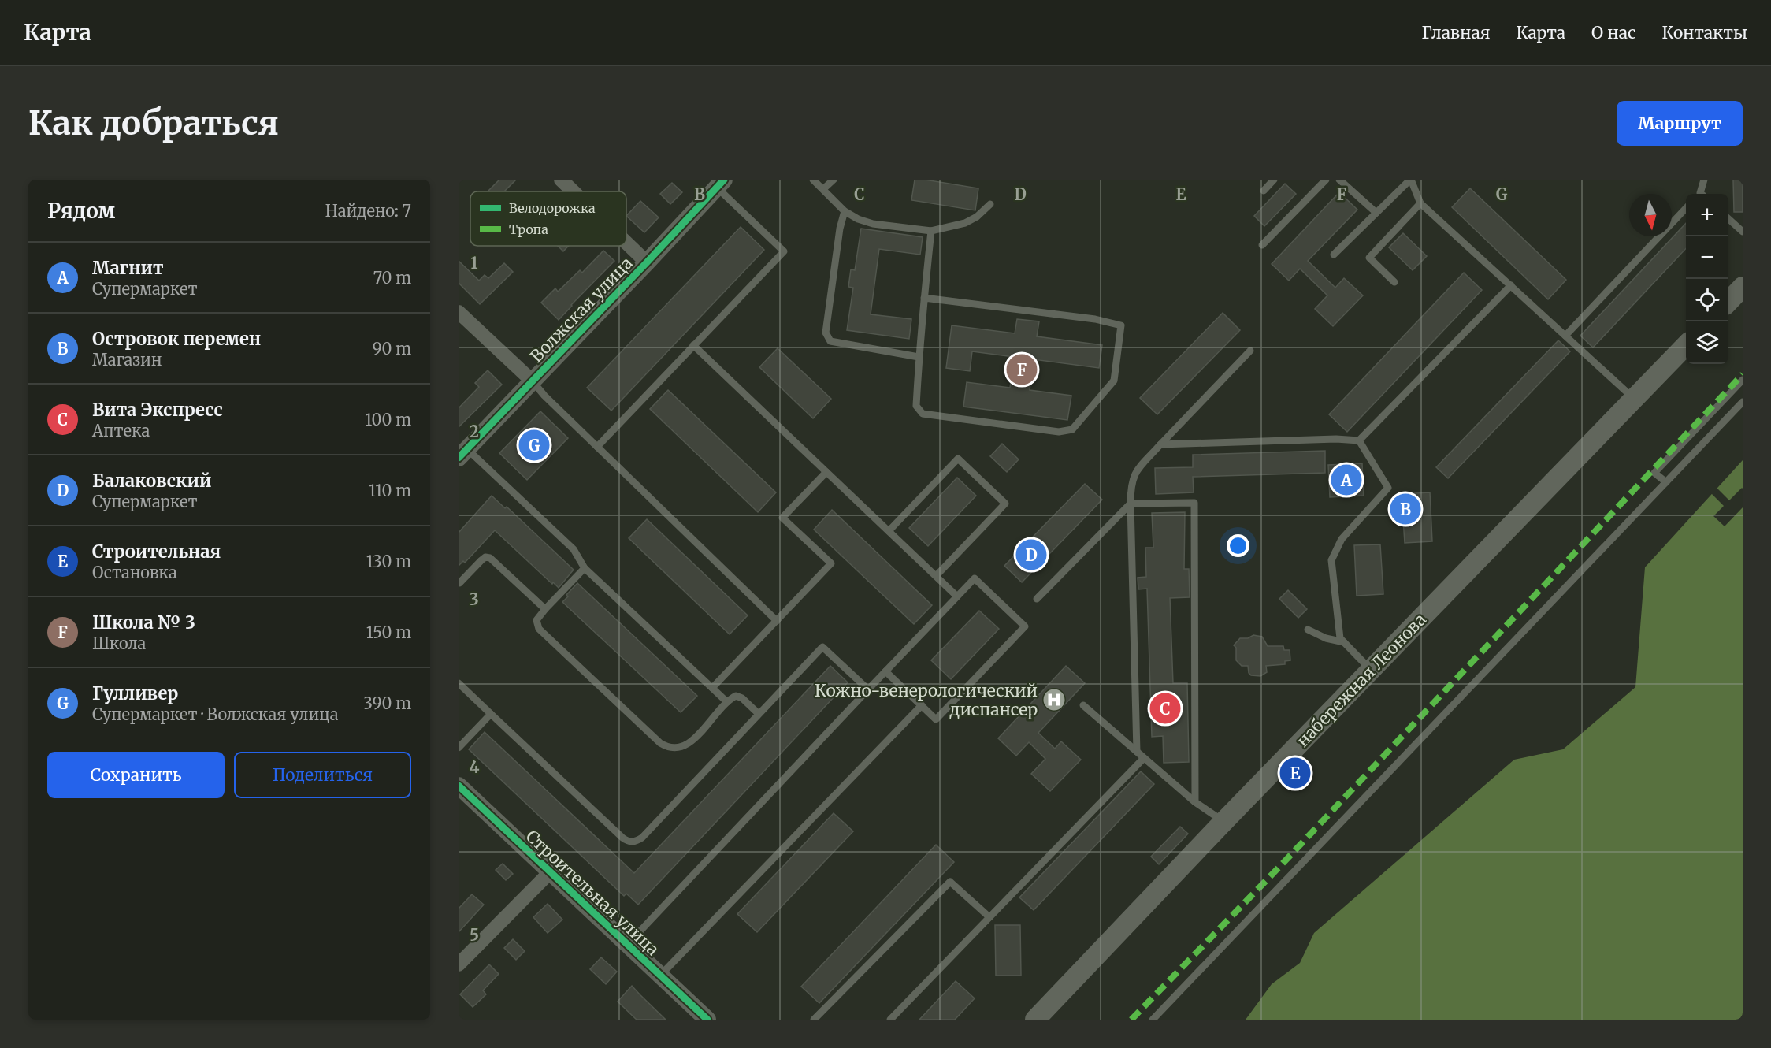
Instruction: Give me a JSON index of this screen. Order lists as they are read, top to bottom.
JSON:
{
  "streets": {
    "main road": ["набережная Леонова"],
    "street": ["Волжская улица", "Строительная улица"]
  },
  "places": {
    "hospital": ["Кожно-венерологический диспансер"]
  },
  "legend": ["Велодорожка", "Тропа"],
  "north": "bottom",
  "page": {
    "header": "Карта",
    "nav": [
      "Главная",
      "Карта",
      "О нас",
      "Контакты"
    ],
    "buttons": [
      "Маршрут",
      ["Сохранить", "Поделиться"]
    ],
    "title": "Как добраться",
    "heading": ["Рядом", "Найдено: 7"],
    "map_buttons": ["+", "−"],
    "list": [
      {
        "mark": "A",
        "name": "Магнит",
        "note": "Супермаркет",
        "value": "70 m"
      },
      {
        "mark": "B",
        "name": "Островок перемен",
        "note": "Магазин",
        "value": "90 m"
      },
      {
        "mark": "C",
        "name": "Вита Экспресс",
        "note": "Аптека",
        "value": "100 m"
      },
      {
        "mark": "D",
        "name": "Балаковский",
        "note": "Супермаркет",
        "value": "110 m"
      },
      {
        "mark": "E",
        "name": "Строительная",
        "note": "Остановка",
        "value": "130 m"
      },
      {
        "mark": "F",
        "name": "Школа № 3",
        "note": "Школа",
        "value": "150 m"
      },
      {
        "mark": "G",
        "name": "Гулливер",
        "note": "Супермаркет · Волжская улица",
        "value": "390 m"
      }
    ],
    "pins": [
      "F",
      "G",
      "A",
      "B",
      "D",
      "C",
      "E"
    ]
  },
  "grid": {
    "columns": [
      "B",
      "C",
      "D",
      "E",
      "F",
      "G"
    ],
    "rows": [
      "1",
      "2",
      "3",
      "4",
      "5"
    ]
  }
}
